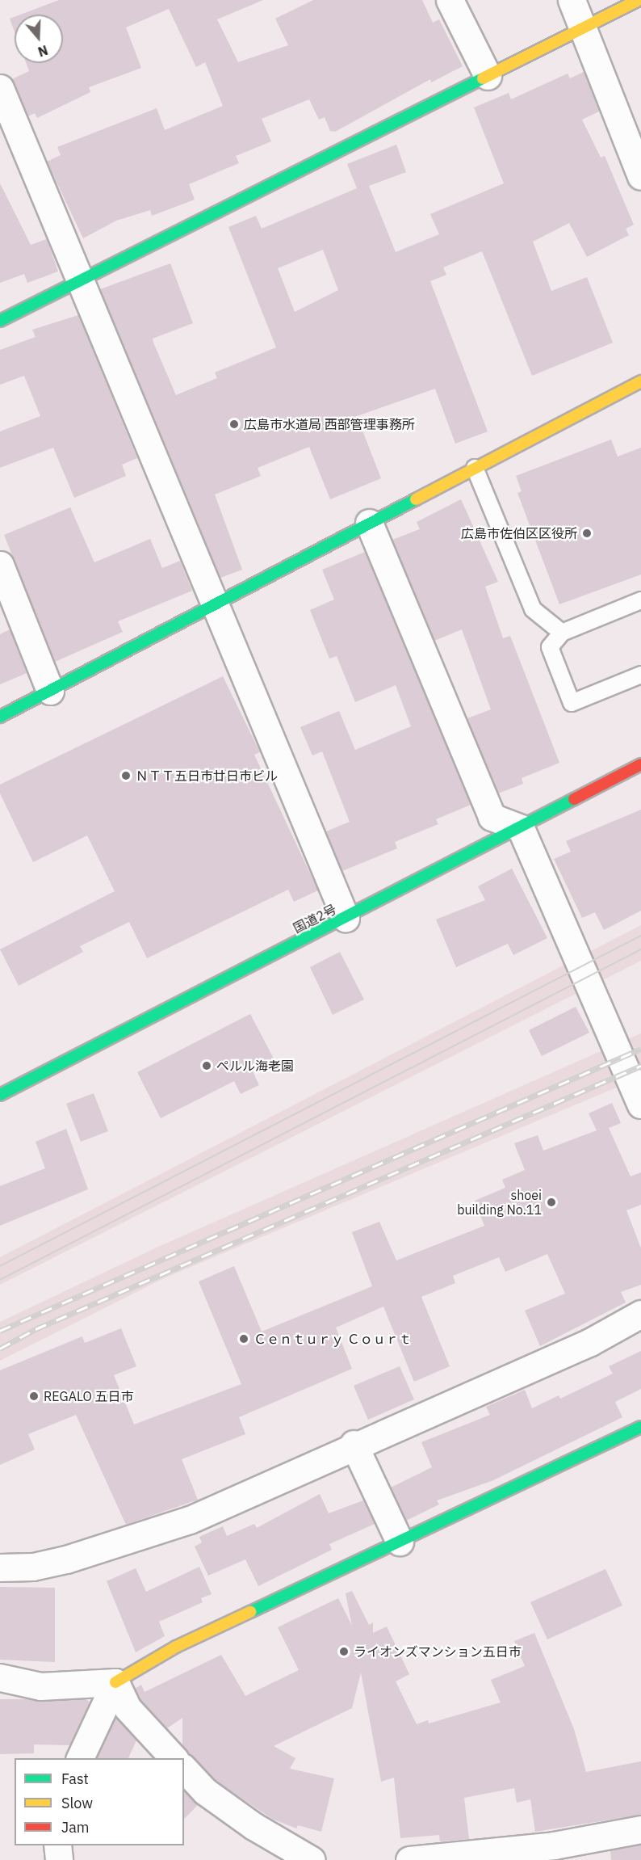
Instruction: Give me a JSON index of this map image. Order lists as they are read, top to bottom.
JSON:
{
  "streets": {
    "main road": ["国道2号"]
  },
  "places": [
    "広島市水道局 西部管理事務所",
    "広島市佐伯区区役所",
    "ＮＴＴ五日市廿日市ビル",
    "ペルル海老園",
    "shoei building No.11",
    "Ｃｅｎｔｕｒｙ Ｃｏｕｒｔ",
    "REGALO 五日市",
    "ライオンズマンション五日市"
  ],
  "legend": ["Fast", "Slow", "Jam"],
  "north": "bottom"
}
